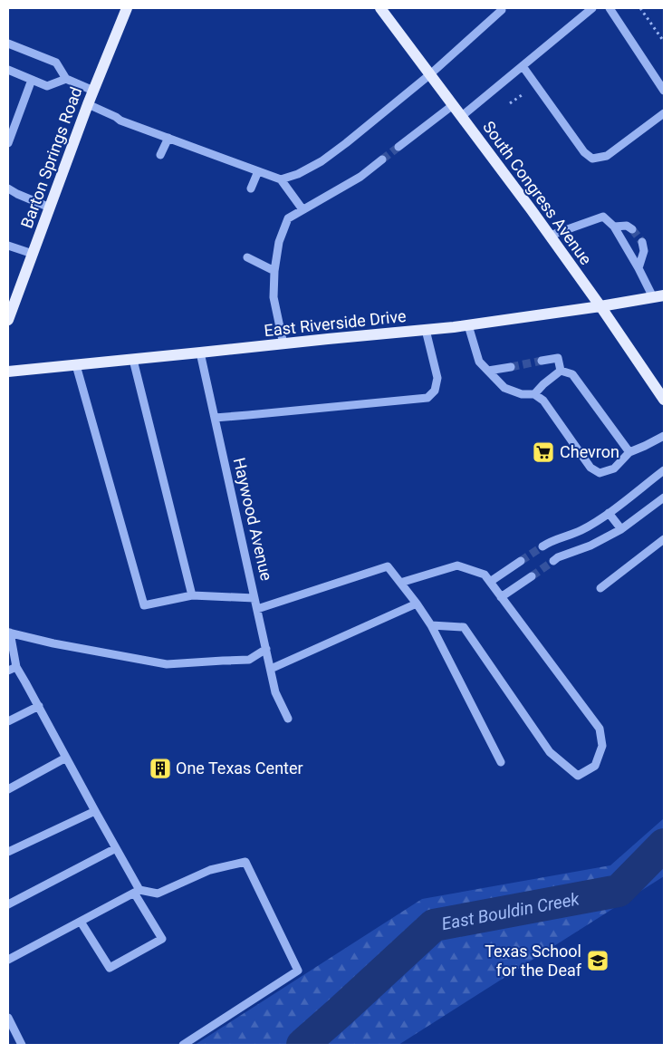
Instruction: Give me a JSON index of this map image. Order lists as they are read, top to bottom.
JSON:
{
  "streets": {
    "main road": ["Barton Springs Road", "South Congress Avenue", "East Riverside Drive"],
    "street": ["Haywood Avenue"]
  },
  "crossings": [
    ["South Congress Avenue", "East Riverside Drive"],
    ["East Riverside Drive", "Haywood Avenue"]
  ],
  "water": ["East Bouldin Creek"],
  "places": {
    "supermarket": ["Chevron"],
    "building": ["One Texas Center"],
    "school or university": ["Texas School for the Deaf"]
  }
}
